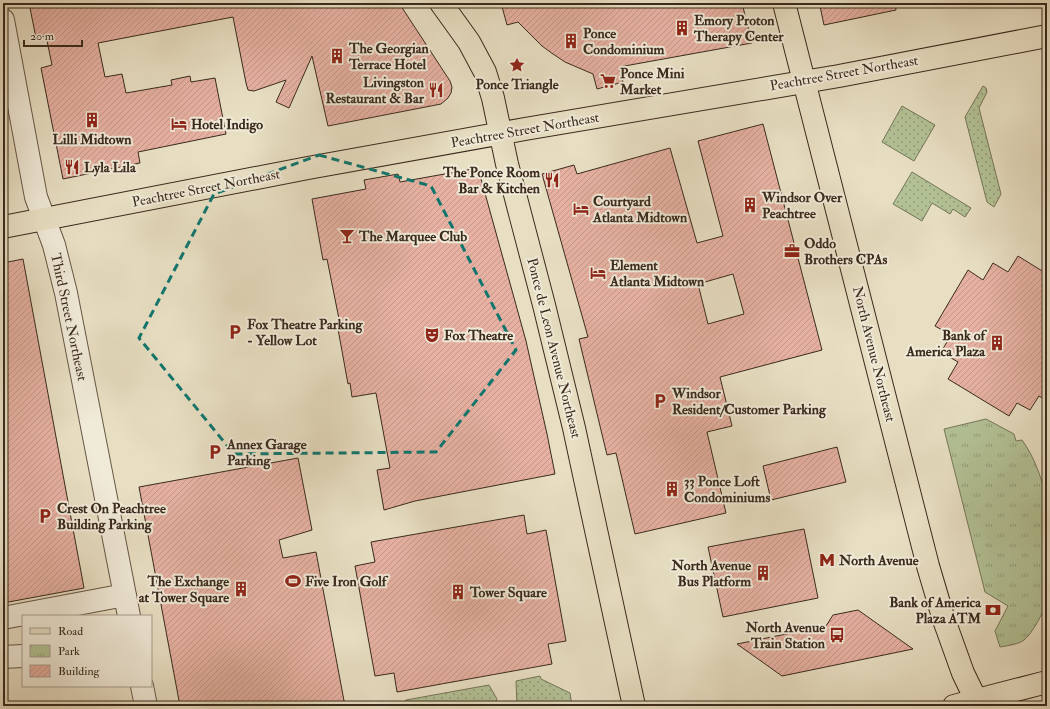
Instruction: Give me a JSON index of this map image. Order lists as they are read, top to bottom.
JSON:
{
  "streets": {
    "main road": ["Peachtree Street Northeast", "Ponce de Leon Avenue Northeast", "North Avenue Northeast"],
    "street": ["Third Street Northeast"]
  },
  "crossings": [
    ["Peachtree Street Northeast", "Third Street Northeast"],
    ["Peachtree Street Northeast", "Ponce de Leon Avenue Northeast"],
    ["Peachtree Street Northeast", "North Avenue Northeast"]
  ],
  "places": {
    "building": [
      "Emory Proton Therapy Center",
      "Ponce Condominium",
      "The Georgian Terrace Hotel",
      "Lilli Midtown",
      "Windsor Over Peachtree",
      "Bank of America Plaza",
      "33 Ponce Loft Condominiums",
      "North Avenue Bus Platform",
      "The Exchange at Tower Square",
      "Tower Square"
    ],
    "place": ["Ponce Triangle"],
    "supermarket": ["Ponce Mini Market"],
    "restaurant": ["Livingston Restaurant & Bar", "Lyla Lila", "The Ponce Room Bar & Kitchen"],
    "hotel": ["Hotel Indigo", "Courtyard Atlanta Midtown", "Element Atlanta Midtown"],
    "bar": ["The Marquee Club"],
    "office": ["Oddo Brothers CPAs"],
    "parking": [
      "Fox Theatre Parking - Yellow Lot",
      "Windsor Resident/Customer Parking",
      "Annex Garage Parking",
      "Crest On Peachtree Building Parking"
    ],
    "theatre": ["Fox Theatre"],
    "metro station": ["North Avenue"],
    "sports": ["Five Iron Golf"],
    "bank": ["Bank of America Plaza ATM"],
    "bus stop": ["North Avenue Train Station"]
  },
  "legend": ["Road", "Park", "Building"],
  "scale_bar": "20 m"
}
